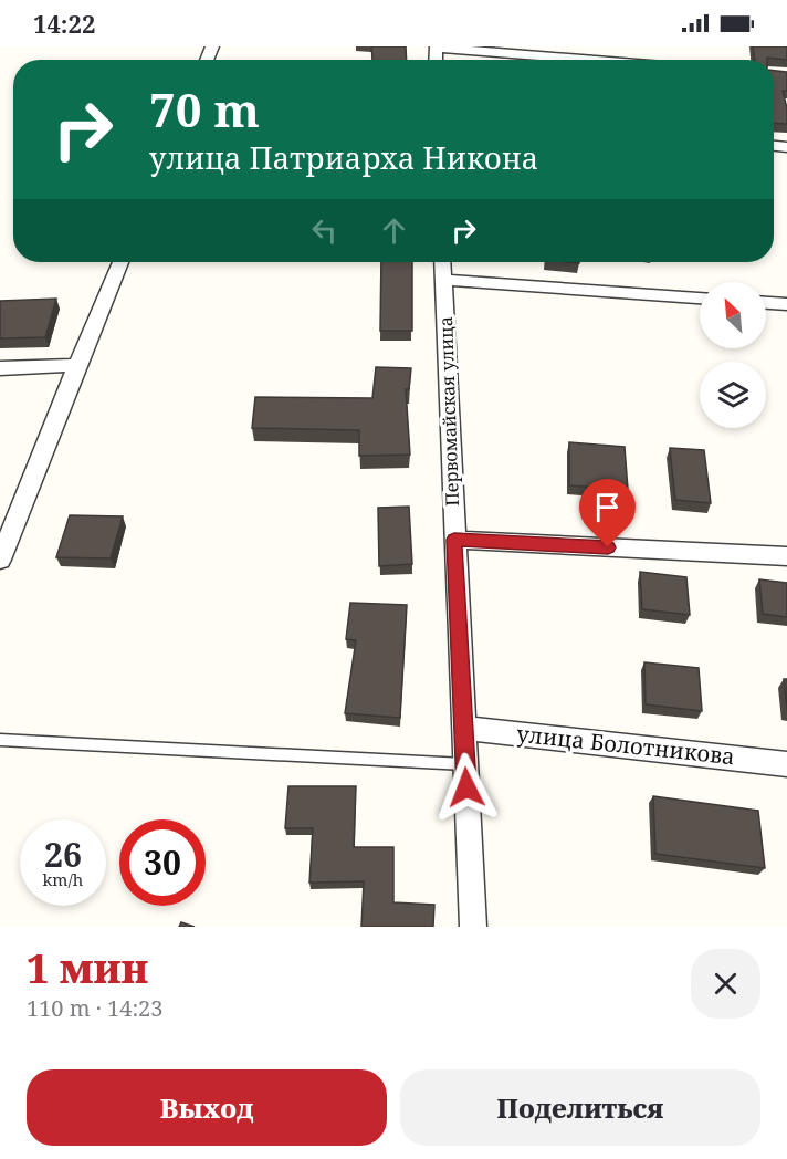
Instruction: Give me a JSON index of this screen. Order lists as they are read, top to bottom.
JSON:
{
  "streets": {
    "street": ["Первомайская улица", "улица Болотникова"]
  },
  "crossings": [
    ["Первомайская улица", "улица Болотникова"]
  ],
  "north": "top left",
  "page": {
    "status": "14:22",
    "turn": ["70 m", "улица Патриарха Никона"],
    "speed": "26 km/h",
    "limit": "30",
    "heading": ["1 мин", "110 m · 14:23"],
    "buttons": ["Выход", "Поделиться"]
  }
}
